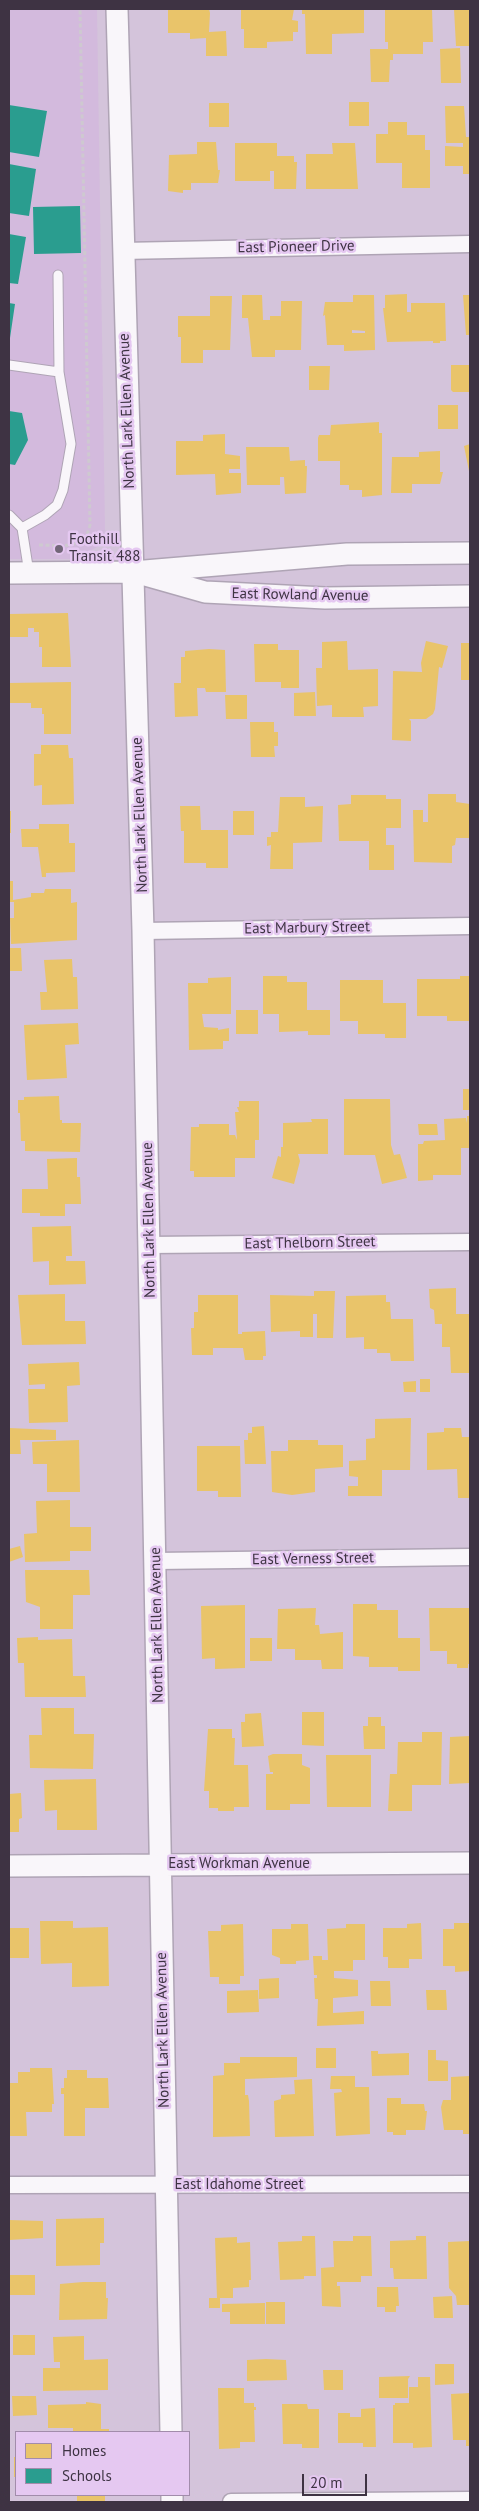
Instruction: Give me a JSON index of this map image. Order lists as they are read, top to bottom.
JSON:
{
  "streets": {
    "street": [
      "East Pioneer Drive",
      "North Lark Ellen Avenue",
      "East Rowland Avenue",
      "East Marbury Street",
      "East Thelborn Street",
      "East Verness Street",
      "East Workman Avenue",
      "East Idahome Street"
    ]
  },
  "crossings": [
    ["East Pioneer Drive", "North Lark Ellen Avenue"],
    ["North Lark Ellen Avenue", "East Rowland Avenue"],
    ["North Lark Ellen Avenue", "East Marbury Street"],
    ["North Lark Ellen Avenue", "East Thelborn Street"],
    ["North Lark Ellen Avenue", "East Verness Street"],
    ["North Lark Ellen Avenue", "East Workman Avenue"],
    ["North Lark Ellen Avenue", "East Idahome Street"]
  ],
  "places": ["Foothill Transit 488"],
  "legend": ["Homes", "Schools"],
  "scale_bar": "20 m"
}
